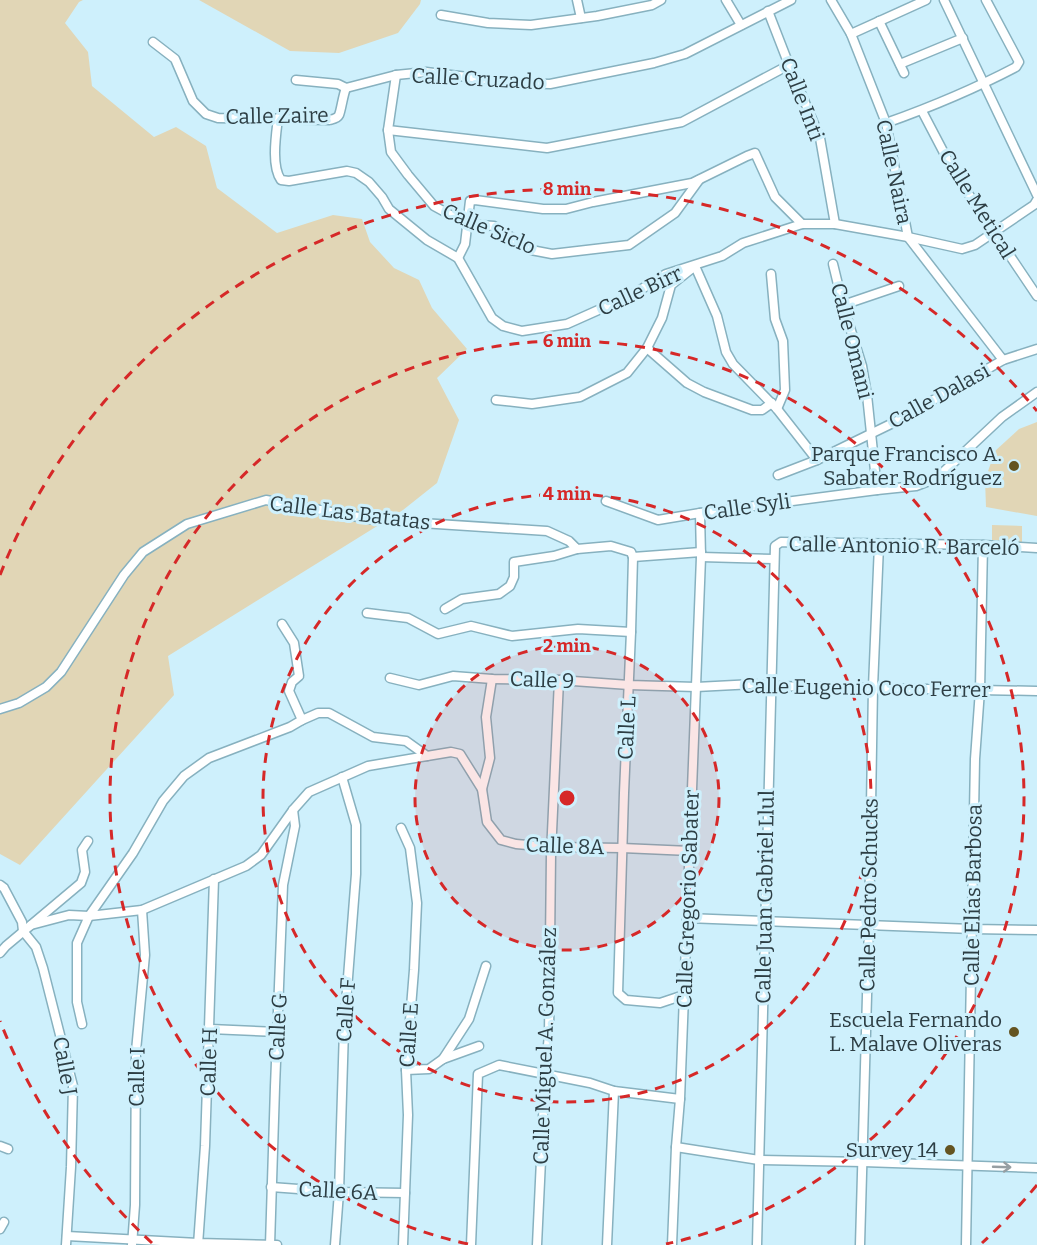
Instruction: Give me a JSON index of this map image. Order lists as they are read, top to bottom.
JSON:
{
  "streets": {
    "street": [
      "Calle Cruzado",
      "Calle Inti",
      "Calle Zaire",
      "Calle Naira",
      "Calle Metical",
      "Calle Siclo",
      "Calle Birr",
      "Calle Omani",
      "Calle Dalasi",
      "Calle Syli",
      "Calle Las Batatas",
      "Calle Antonio R. Barceló",
      "Calle 9",
      "Calle Eugenio Coco Ferrer",
      "Calle L",
      "Calle 8A",
      "Calle Pedro Schucks",
      "Calle Elías Barbosa",
      "Calle Juan Gabriel Llul",
      "Calle Gregorio Sabater",
      "Calle F",
      "Calle G",
      "Calle E",
      "Calle Miguel A. González",
      "Calle H",
      "Calle J",
      "Calle I",
      "Calle 6A"
    ]
  },
  "crossings": [
    ["Calle Cruzado", "Calle Inti"],
    ["Calle Cruzado", "Calle Zaire"],
    ["Calle Cruzado", "Calle Siclo"],
    ["Calle Inti", "Calle Birr"],
    ["Calle Naira", "Calle Birr"],
    ["Calle Naira", "Calle Dalasi"],
    ["Calle Metical", "Calle Birr"],
    ["Calle Omani", "Calle Dalasi"],
    ["Calle Omani", "Calle Syli"],
    ["Calle Syli", "Calle Gregorio Sabater"],
    ["Calle Antonio R. Barceló", "Calle Pedro Schucks"],
    ["Calle Antonio R. Barceló", "Calle Elías Barbosa"],
    ["Calle Antonio R. Barceló", "Calle Juan Gabriel Llul"],
    ["Calle Antonio R. Barceló", "Calle Gregorio Sabater"],
    ["Calle 9", "Calle Eugenio Coco Ferrer"],
    ["Calle 9", "Calle L"],
    ["Calle 9", "Calle 8A"],
    ["Calle 9", "Calle Gregorio Sabater"],
    ["Calle 9", "Calle Miguel A. González"],
    ["Calle Eugenio Coco Ferrer", "Calle Pedro Schucks"],
    ["Calle Eugenio Coco Ferrer", "Calle Elías Barbosa"],
    ["Calle Eugenio Coco Ferrer", "Calle Juan Gabriel Llul"],
    ["Calle Eugenio Coco Ferrer", "Calle Gregorio Sabater"],
    ["Calle L", "Calle 8A"],
    ["Calle L", "Calle Gregorio Sabater"],
    ["Calle 8A", "Calle Gregorio Sabater"],
    ["Calle 8A", "Calle Miguel A. González"],
    ["Calle F", "Calle 6A"],
    ["Calle G", "Calle 6A"],
    ["Calle E", "Calle 6A"]
  ],
  "places": ["Parque Francisco A. Sabater Rodríguez", "Escuela Fernando L. Malave Oliveras", "Survey 14"],
  "rings": [
    "8 min",
    "6 min",
    "4 min",
    "2 min"
  ]
}
